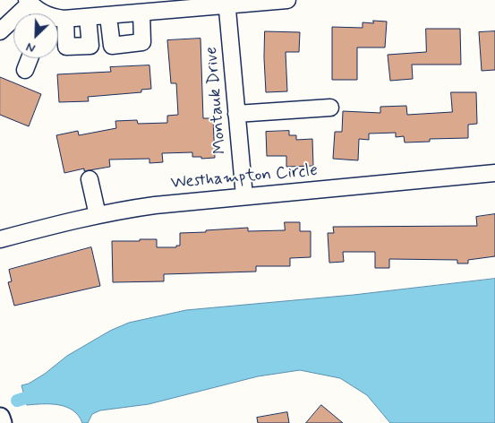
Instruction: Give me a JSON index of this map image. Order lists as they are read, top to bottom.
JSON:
{
  "streets": {
    "street": ["Montauk Drive", "Westhampton Circle"]
  },
  "crossings": [
    ["Montauk Drive", "Westhampton Circle"]
  ],
  "north": "bottom left"
}
